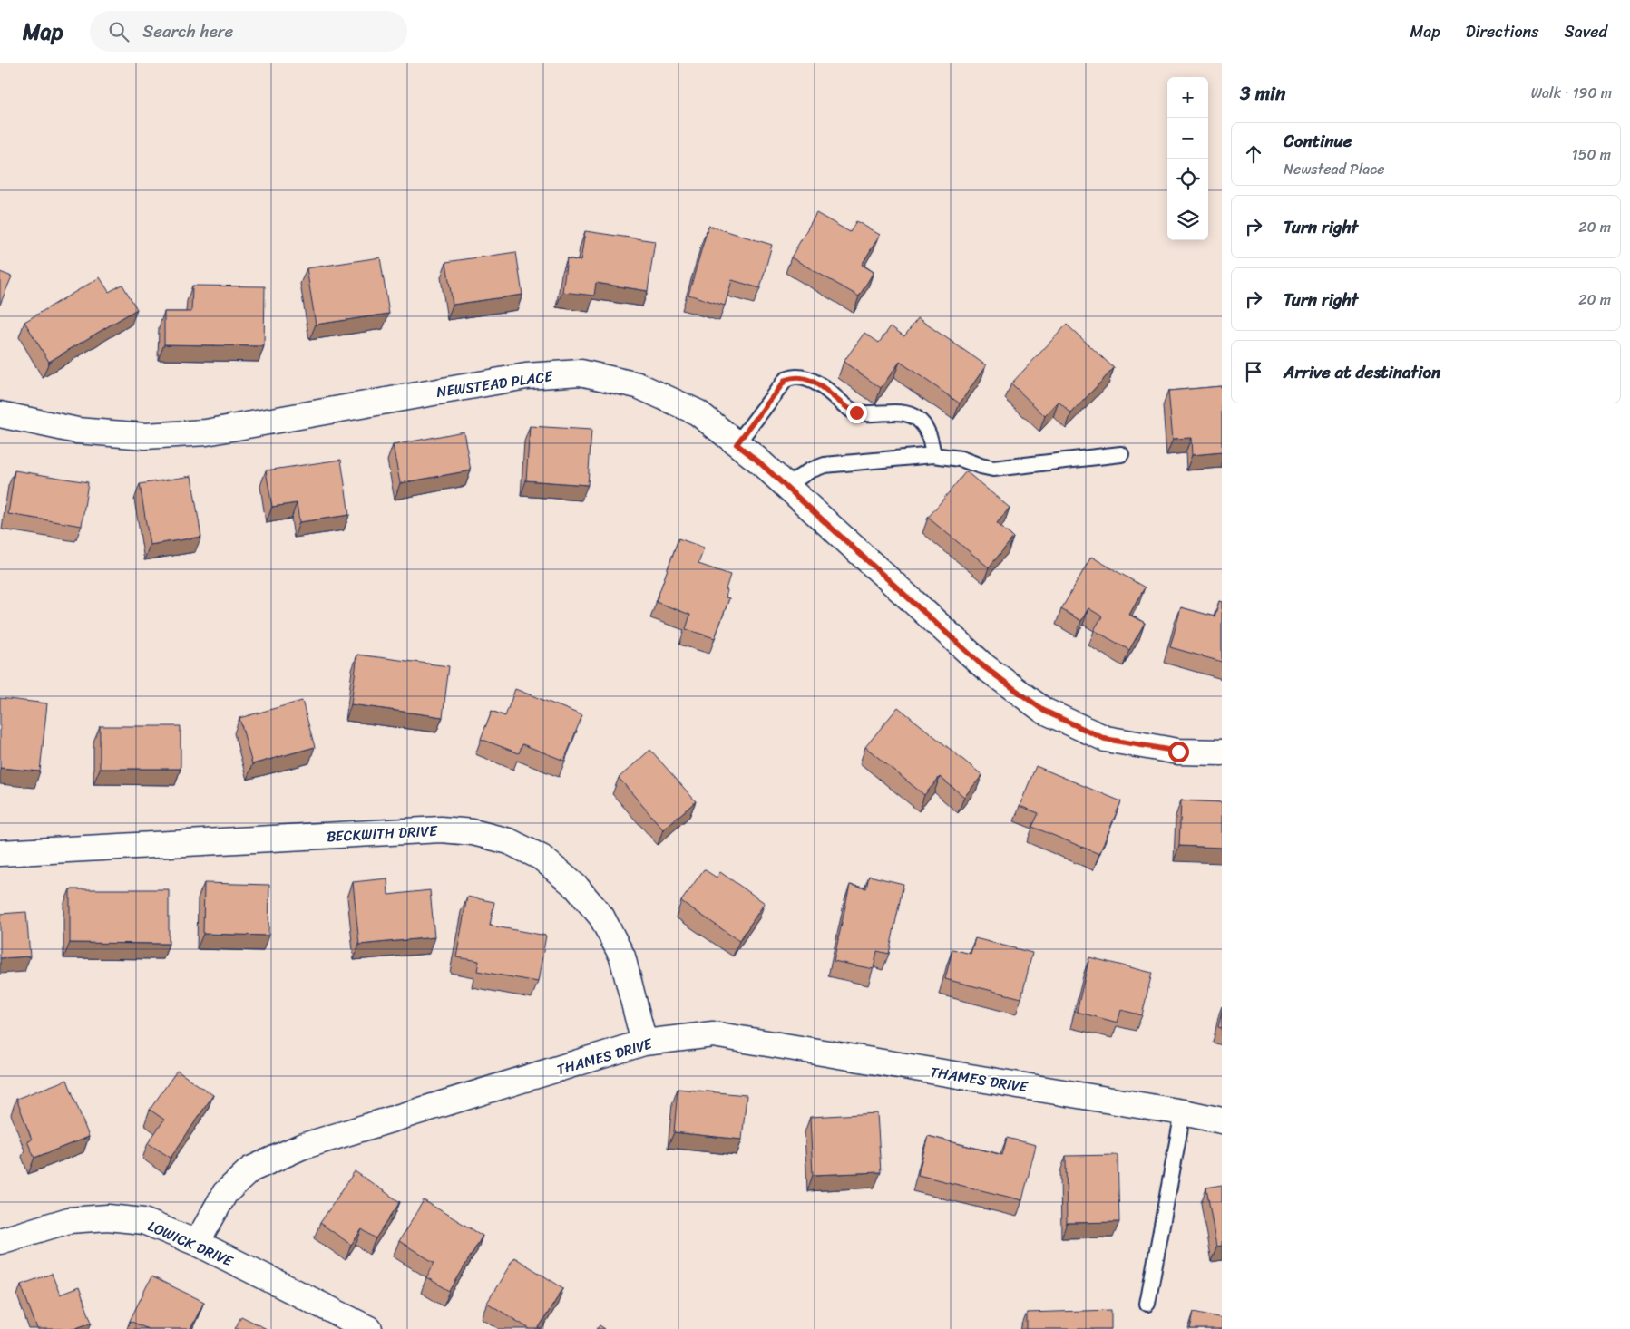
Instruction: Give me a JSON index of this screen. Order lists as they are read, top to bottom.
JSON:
{
  "streets": {
    "street": [
      "NEWSTEAD PLACE",
      "BECKWITH DRIVE",
      "THAMES DRIVE",
      "LOWICK DRIVE"
    ]
  },
  "crossings": [
    ["BECKWITH DRIVE", "THAMES DRIVE"],
    ["THAMES DRIVE", "LOWICK DRIVE"]
  ],
  "page": {
    "header": "Map",
    "search": "Search here",
    "nav": ["Map", "Directions", "Saved"],
    "heading": ["3 min", "Walk · 190 m"],
    "map_buttons": ["+", "−"],
    "list": [
      ["Continue", "Newstead Place", "150 m"],
      ["Turn right", "20 m"],
      ["Turn right", "20 m"],
      "Arrive at destination"
    ]
  }
}
